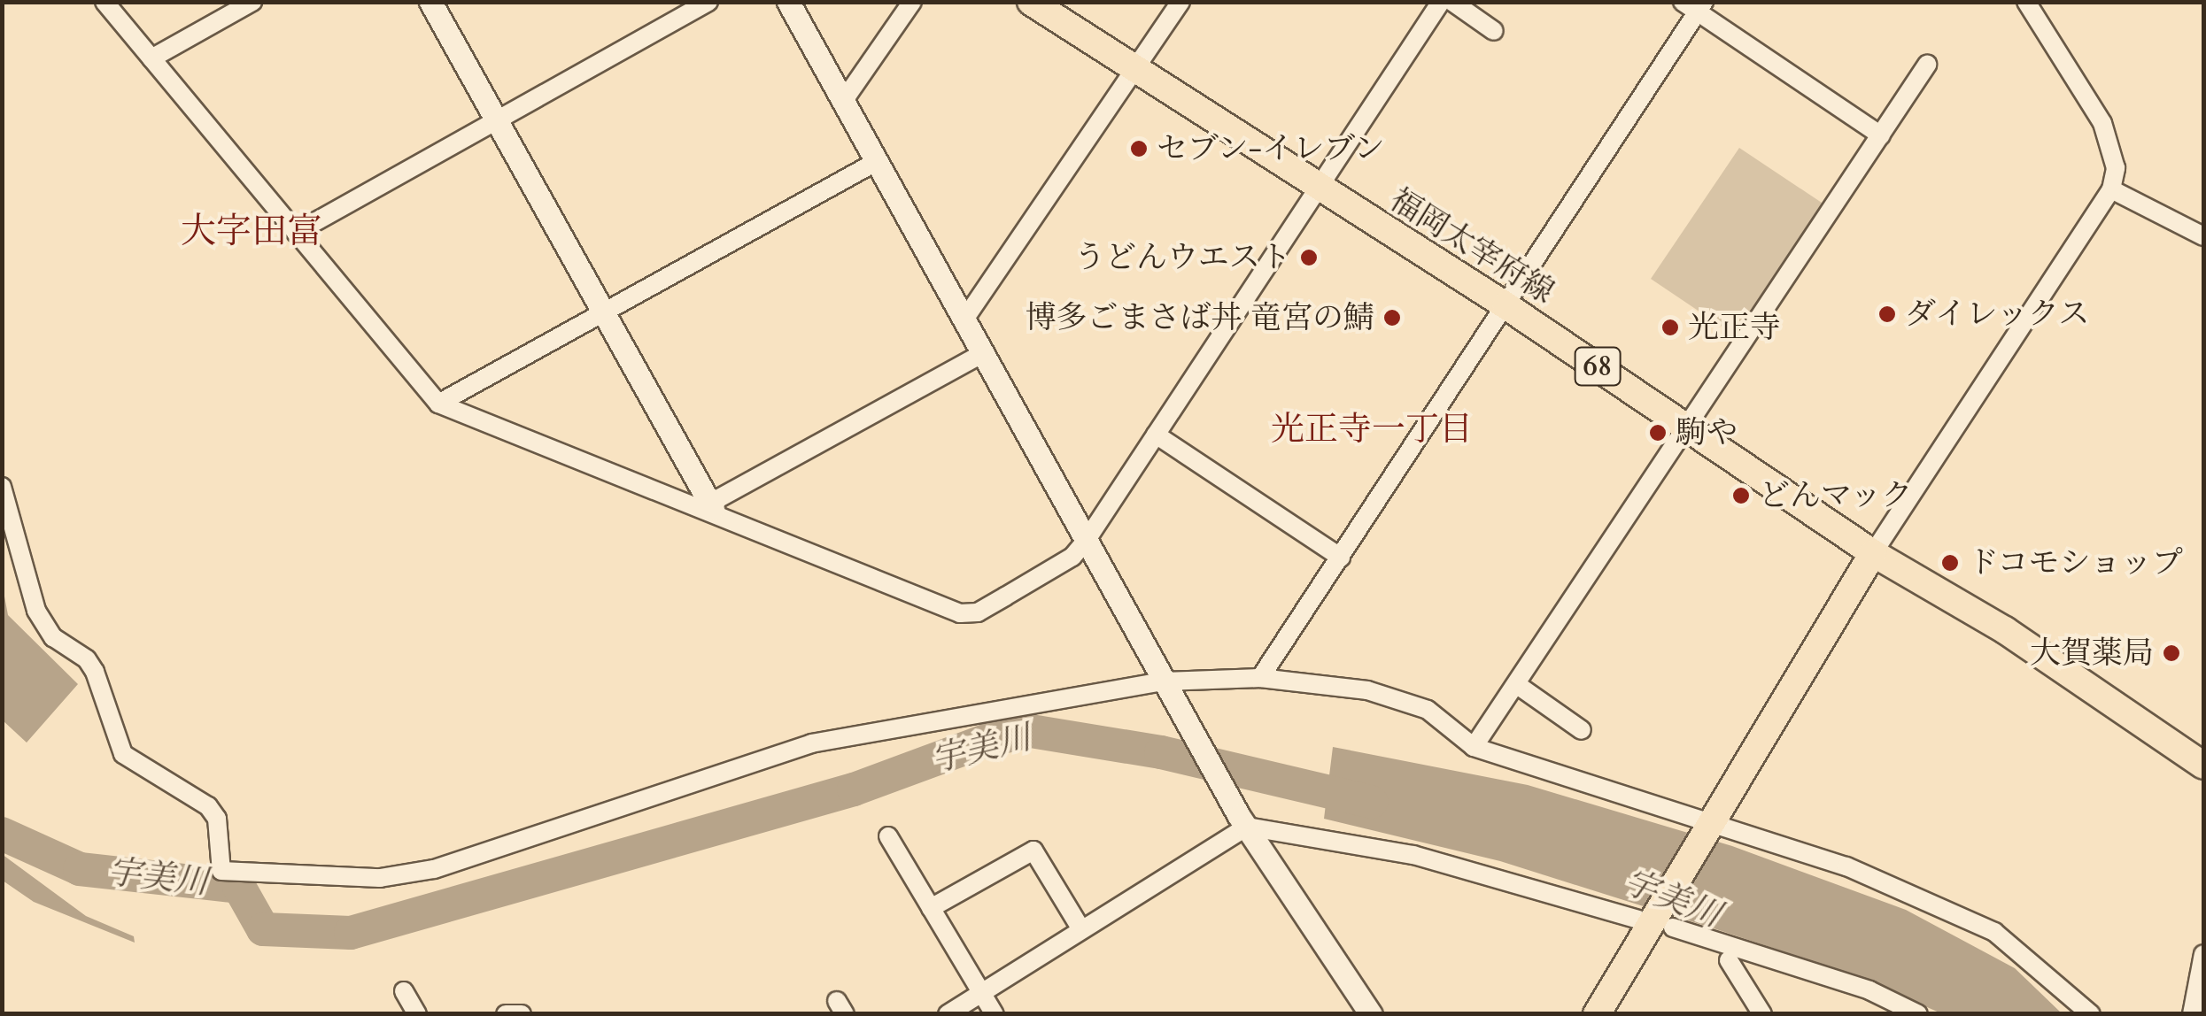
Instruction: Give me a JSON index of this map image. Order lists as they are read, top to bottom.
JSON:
{
  "streets": {
    "main road": ["福岡太宰府線", "68"]
  },
  "districts": ["大字田富", "光正寺一丁目"],
  "water": ["宇美川"],
  "places": [
    "セブン-イレブン",
    "うどんウエスト",
    "ダイレックス",
    "博多ごまさば丼 竜宮の鯖",
    "光正寺",
    "駒や",
    "どんマック",
    "ドコモショップ",
    "大賀薬局"
  ]
}
